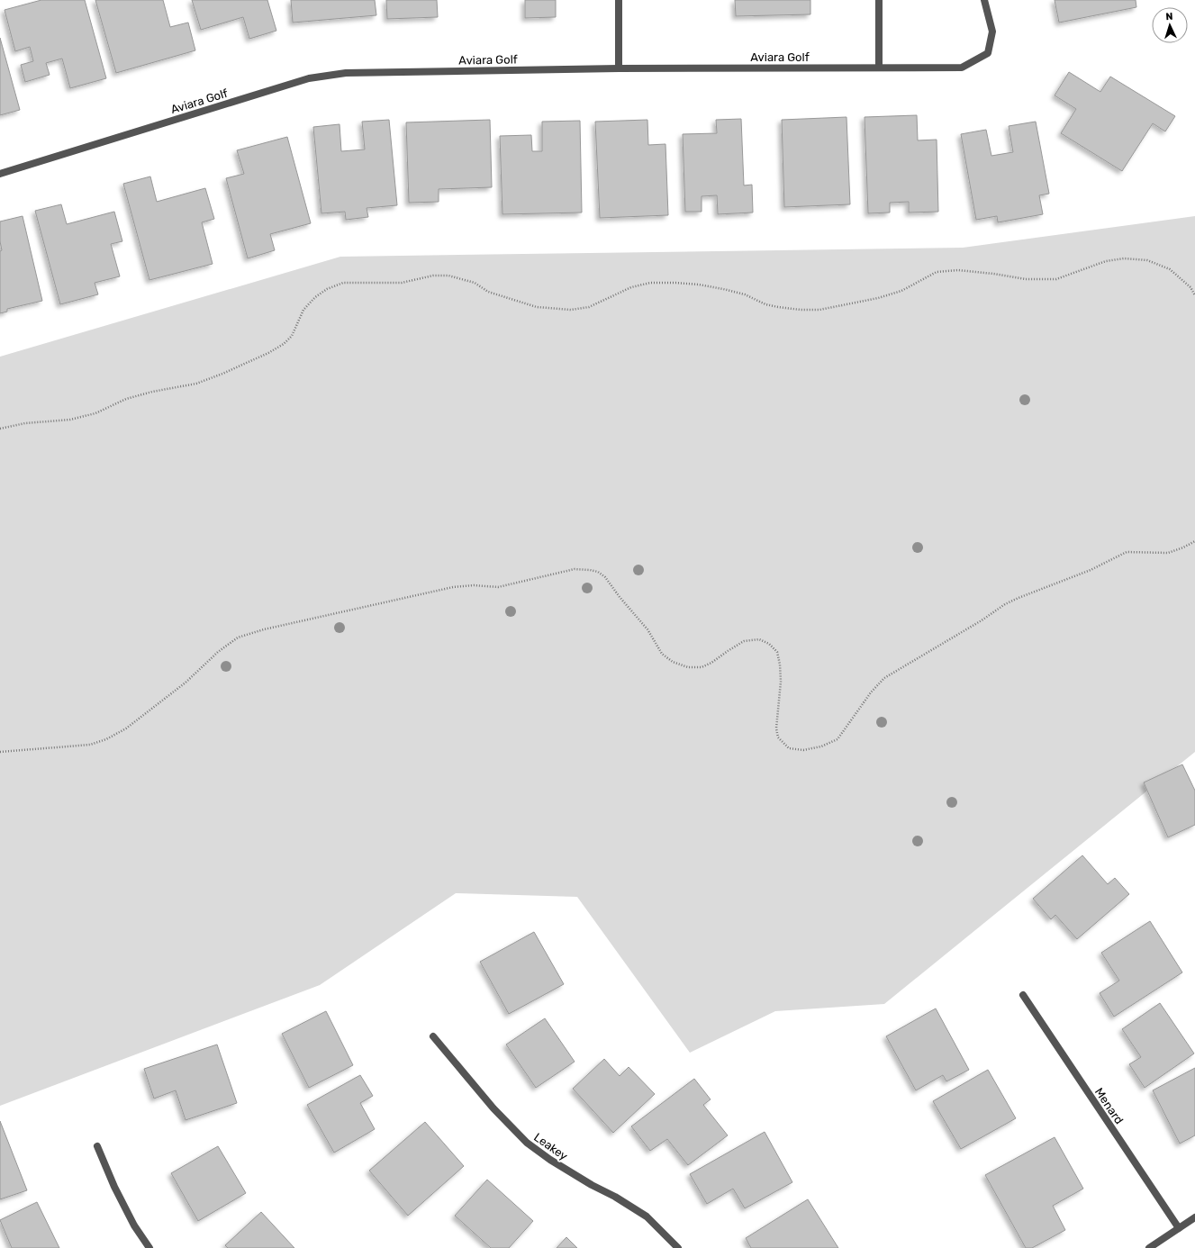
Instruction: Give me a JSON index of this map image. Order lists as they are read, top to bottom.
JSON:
{
  "streets": {
    "street": ["Aviara Golf", "Menard", "Leakey"]
  },
  "north": "top"
}
